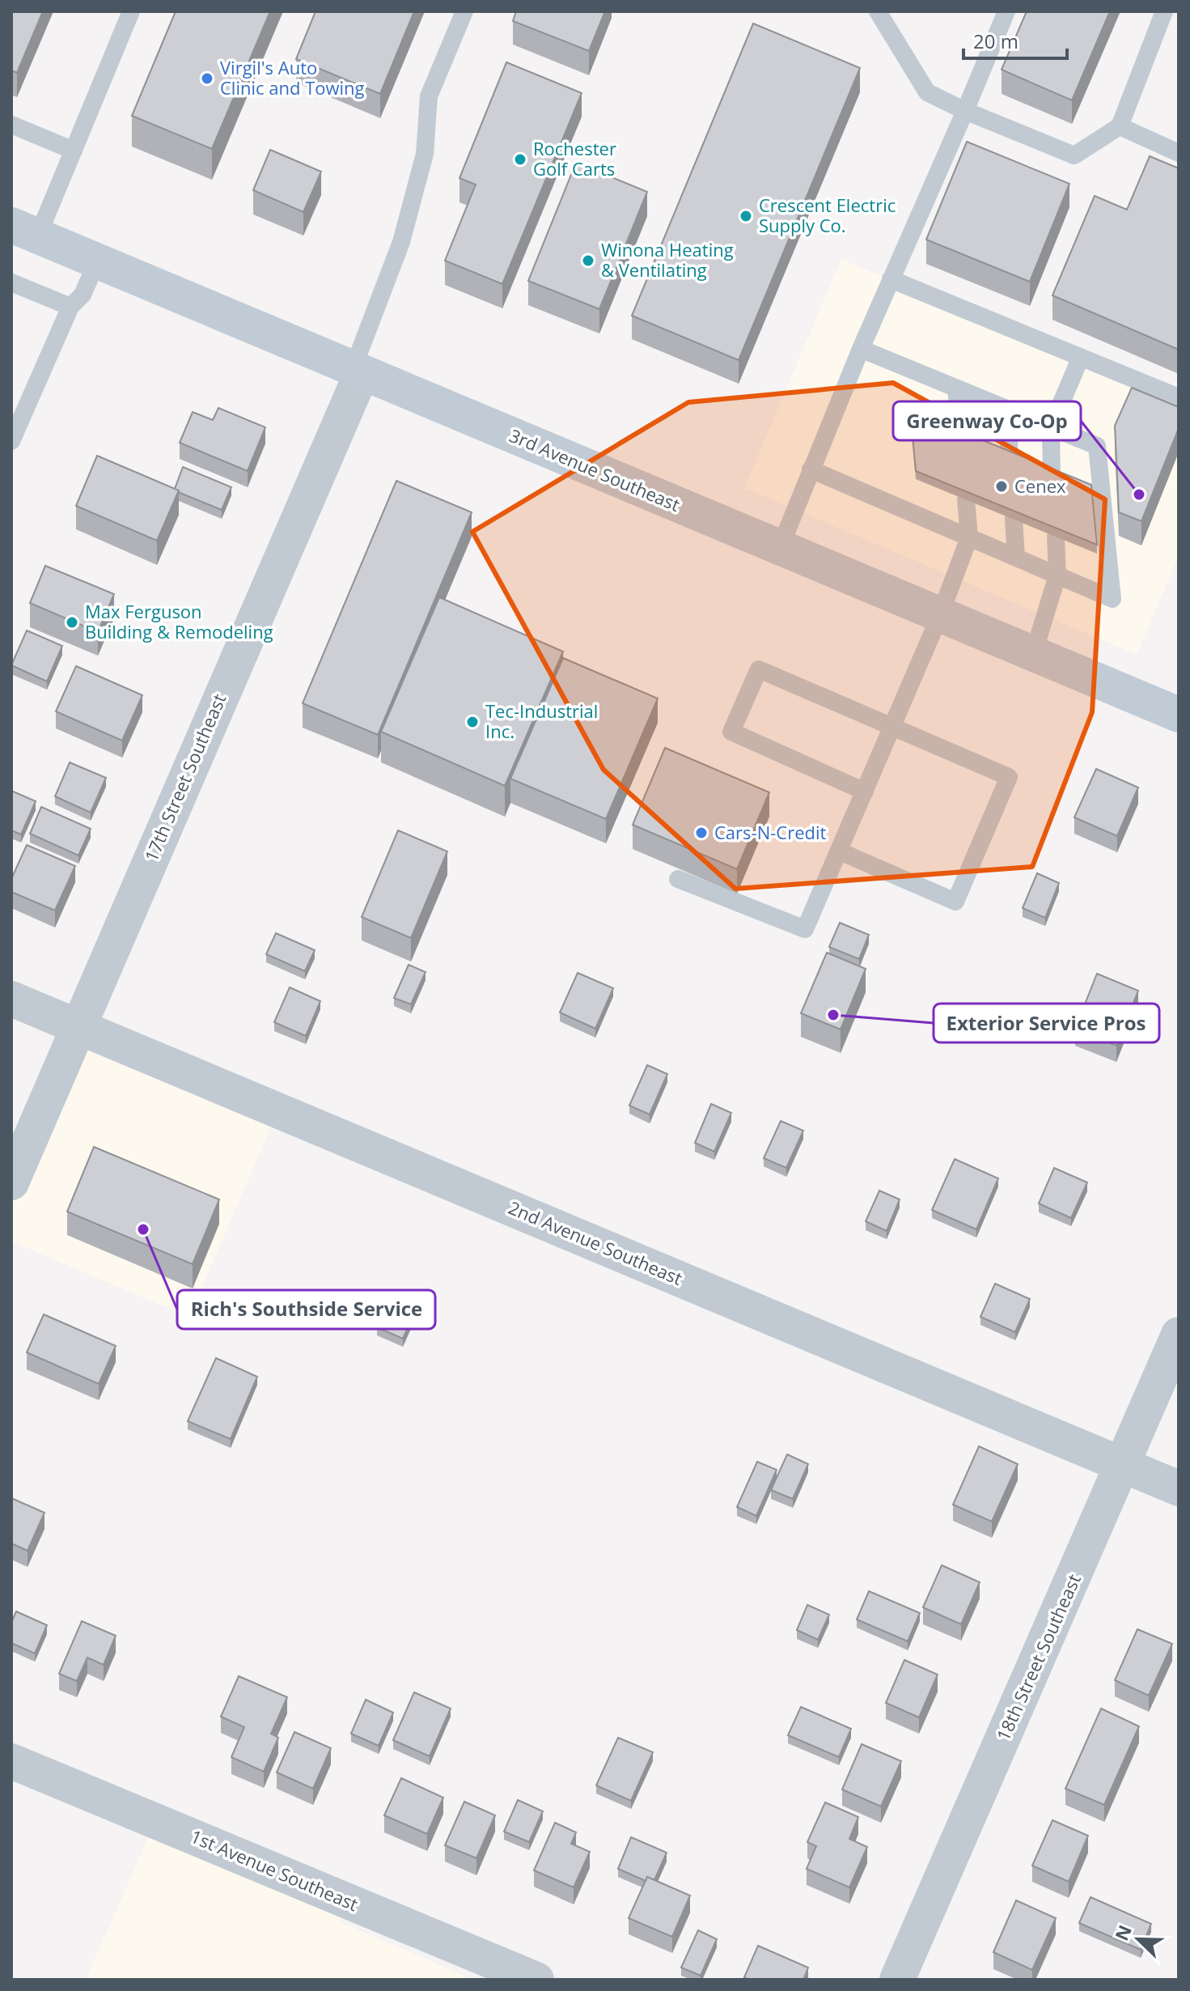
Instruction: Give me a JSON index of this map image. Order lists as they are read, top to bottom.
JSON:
{
  "streets": {
    "main road": ["3rd Avenue Southeast"],
    "street": [
      "17th Street Southeast",
      "2nd Avenue Southeast",
      "18th Street Southeast",
      "1st Avenue Southeast"
    ]
  },
  "crossings": [
    ["3rd Avenue Southeast", "17th Street Southeast"],
    ["17th Street Southeast", "2nd Avenue Southeast"],
    ["2nd Avenue Southeast", "18th Street Southeast"]
  ],
  "places": [
    "Virgil's Auto Clinic and Towing",
    "Rochester Golf Carts",
    "Crescent Electric Supply Co.",
    "Winona Heating & Ventilating",
    "Cenex",
    "Greenway Co-Op",
    "Max Ferguson Building & Remodeling",
    "Tec-Industrial Inc.",
    "Cars-N-Credit",
    "Exterior Service Pros",
    "Rich's Southside Service"
  ],
  "scale_bar": "20 m",
  "north": "top left"
}
